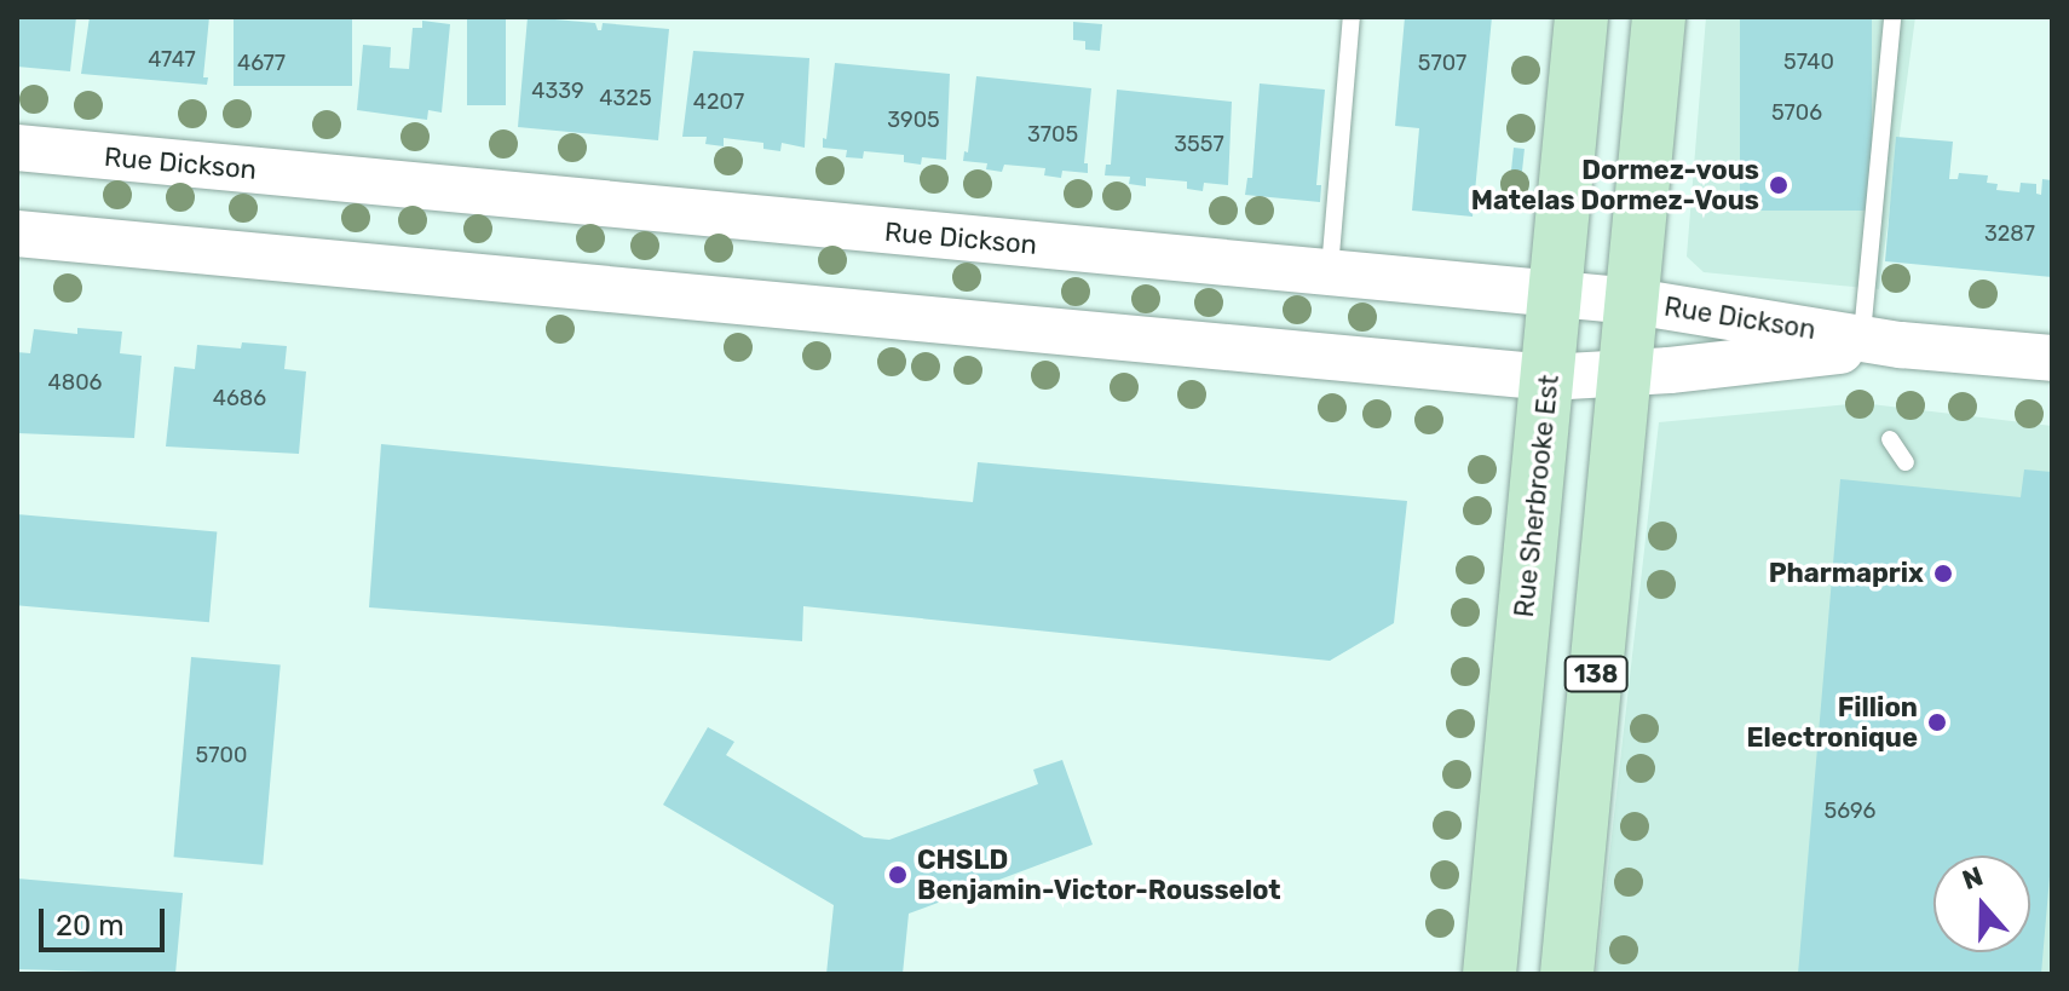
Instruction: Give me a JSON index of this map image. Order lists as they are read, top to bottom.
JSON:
{
  "streets": {
    "main road": ["Rue Dickson", "Rue Sherbrooke Est", "138"]
  },
  "crossings": [
    ["Rue Dickson", "Rue Sherbrooke Est"],
    ["Rue Dickson", "138"]
  ],
  "places": [
    "Dormez-vous Matelas Dormez-Vous",
    "Pharmaprix",
    "Fillion Electronique",
    "CHSLD Benjamin-Victor-Rousselot"
  ],
  "house_numbers": [
    "4747",
    "5740",
    "4677",
    "5707",
    "4339",
    "4325",
    "4207",
    "5706",
    "3905",
    "3705",
    "3557",
    "3287",
    "4806",
    "4686",
    "5700",
    "5696"
  ],
  "scale_bar": "20 m",
  "north": "top"
}
